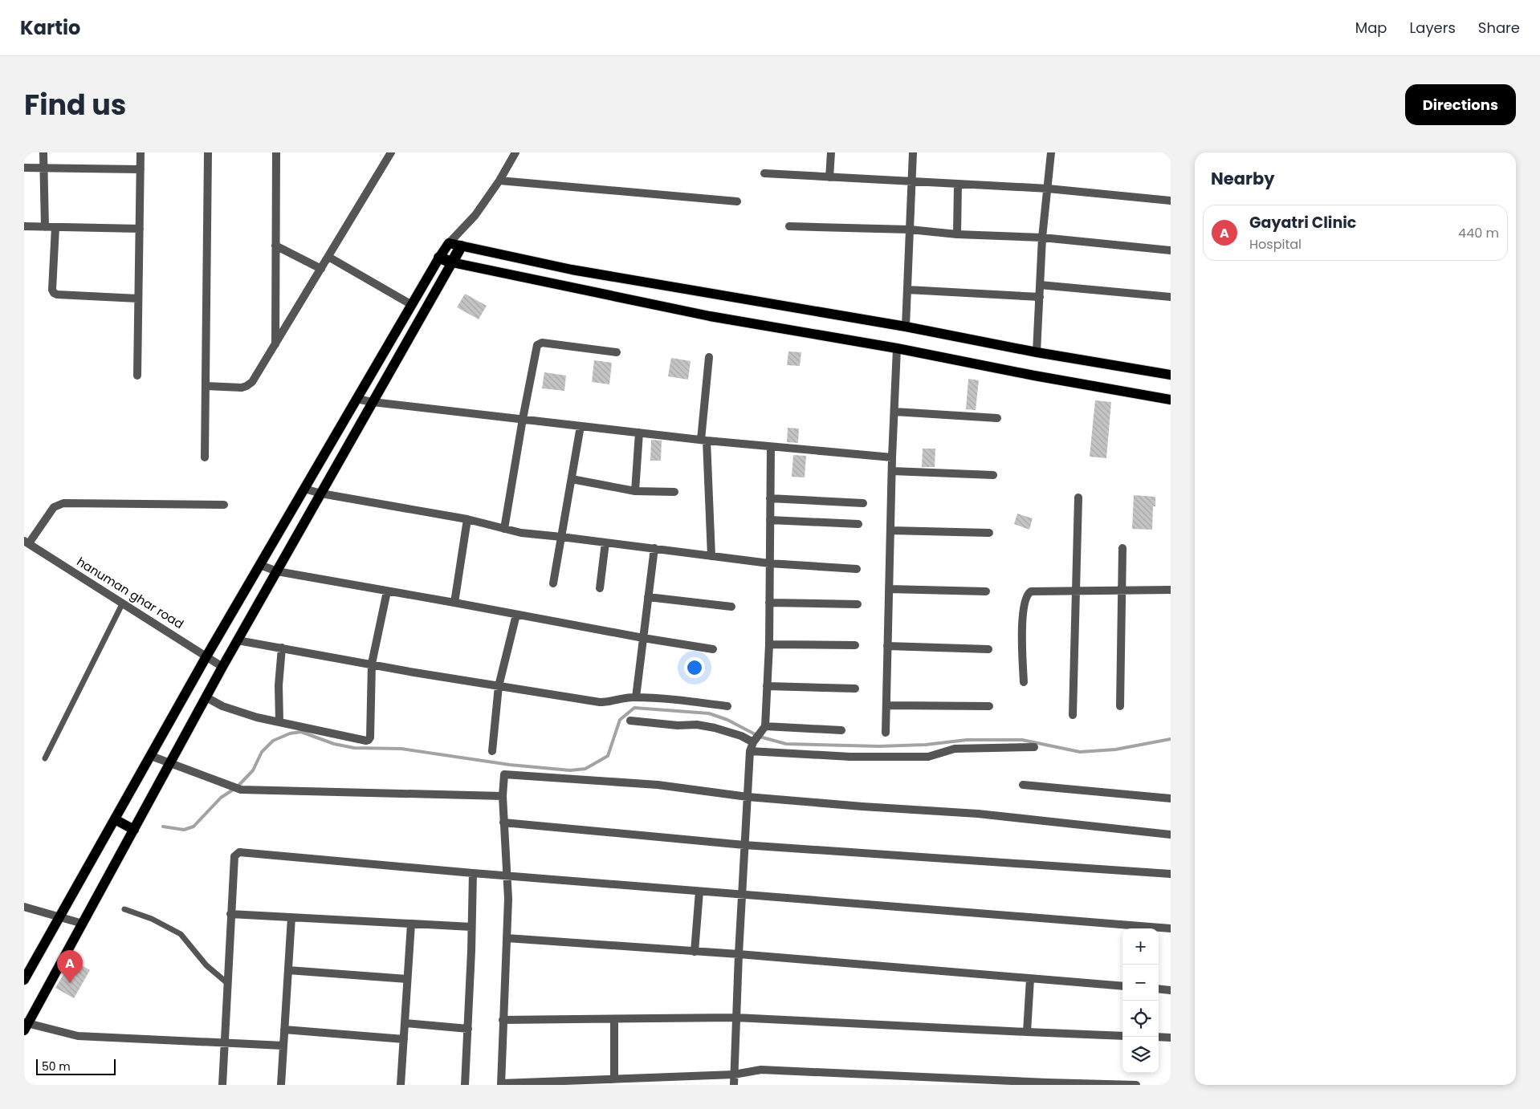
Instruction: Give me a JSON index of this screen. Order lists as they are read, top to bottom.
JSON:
{
  "streets": {
    "street": ["hanuman ghar road"]
  },
  "scale_bar": "50 m",
  "page": {
    "header": "Kartio",
    "nav": ["Map", "Layers", "Share"],
    "title": "Find us",
    "buttons": "Directions",
    "heading": "Nearby",
    "list": [
      {
        "mark": "A",
        "name": "Gayatri Clinic",
        "note": "Hospital",
        "value": "440 m"
      }
    ],
    "map_buttons": ["+", "−"],
    "pins": "A",
    "scale": "50 m"
  }
}
